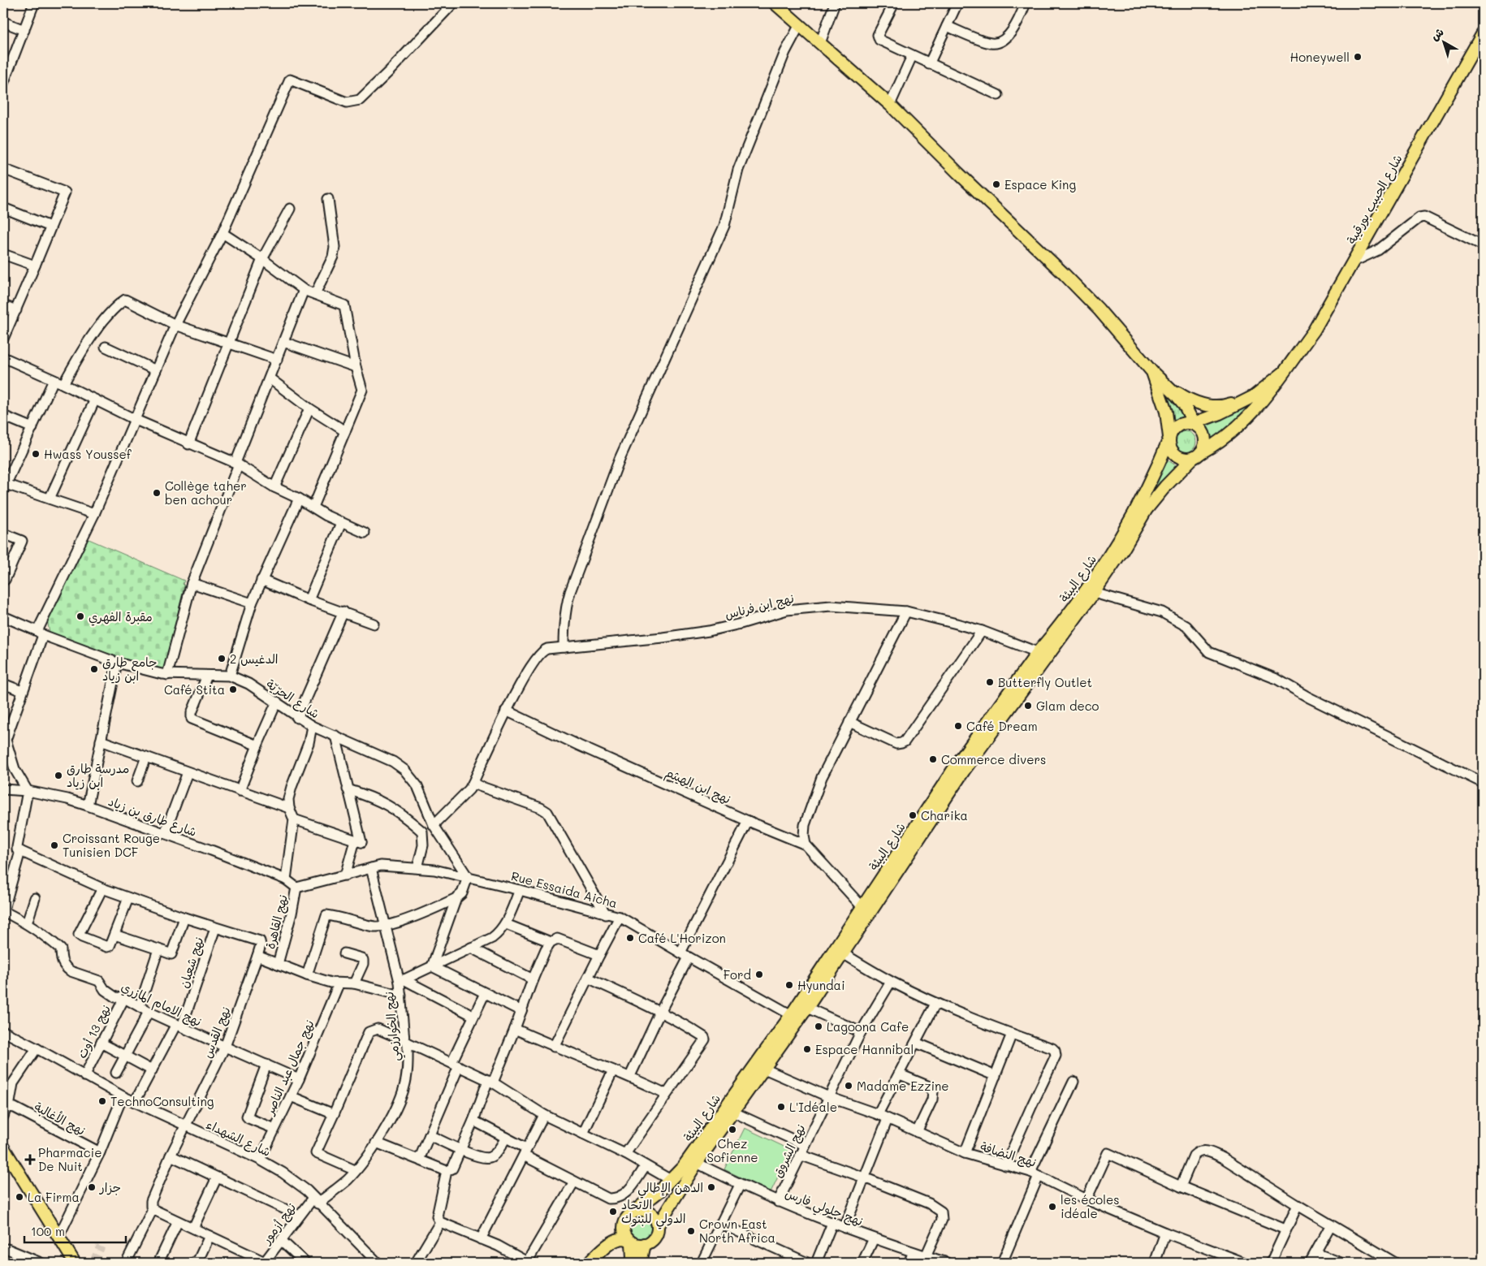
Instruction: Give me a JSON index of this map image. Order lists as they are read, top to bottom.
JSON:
{
  "streets": {
    "main road": ["شارع الحبيب بورقيبة", "شارع البيئة"],
    "street": [
      "نهج ابن فرناس",
      "شارع الحرّيّة",
      "نهج ابن الهيثم",
      "شارع طارق بن زياد",
      "Rue Essaida Aicha",
      "نهج القاهرة",
      "نهج شعبان",
      "نهج الامام المازري",
      "نهج الخوارزمي",
      "نهج 13 أوت",
      "نهج القدس",
      "نهج جمال عبد الناصر",
      "نهج الأغالبة",
      "شارع الشهداء",
      "نهج الشروق",
      "نهج النضافة",
      "نهج جلولي فارس",
      "نهج أزمور"
    ]
  },
  "crossings": [
    ["شارع الحبيب بورقيبة", "شارع البيئة"],
    ["شارع البيئة", "نهج ابن فرناس"],
    ["شارع البيئة", "نهج ابن الهيثم"],
    ["شارع البيئة", "Rue Essaida Aicha"],
    ["شارع البيئة", "نهج النضافة"],
    ["شارع البيئة", "نهج جلولي فارس"],
    ["نهج ابن فرناس", "نهج ابن الهيثم"],
    ["شارع الحرّيّة", "Rue Essaida Aicha"],
    ["شارع طارق بن زياد", "نهج القاهرة"],
    ["Rue Essaida Aicha", "نهج القاهرة"],
    ["Rue Essaida Aicha", "نهج الخوارزمي"],
    ["نهج شعبان", "نهج الامام المازري"],
    ["نهج شعبان", "نهج القدس"],
    ["نهج شعبان", "شارع الشهداء"],
    ["نهج الامام المازري", "نهج 13 أوت"],
    ["نهج الامام المازري", "نهج القدس"],
    ["نهج الامام المازري", "نهج جمال عبد الناصر"],
    ["نهج الخوارزمي", "شارع الشهداء"],
    ["نهج الخوارزمي", "نهج أزمور"],
    ["نهج 13 أوت", "شارع الشهداء"],
    ["نهج القدس", "شارع الشهداء"],
    ["نهج جمال عبد الناصر", "شارع الشهداء"],
    ["شارع الشهداء", "نهج أزمور"],
    ["نهج الشروق", "نهج النضافة"],
    ["نهج الشروق", "نهج جلولي فارس"]
  ],
  "places": {
    "other": [
      "Honeywell",
      "Espace King",
      "Hwass Youssef",
      "Collège taher ben achour",
      "مقبرة الفهري",
      "الدغيس 2",
      "جامع طارق ابن زياد",
      "Butterfly Outlet",
      "Café Stita",
      "Glam deco",
      "Café Dream",
      "Commerce divers",
      "مدرسة طارق ابن زياد",
      "Charika",
      "Croissant Rouge Tunisien DCF",
      "Café L'Horizon",
      "Ford",
      "Hyundai",
      "Lagoona Cafe",
      "Espace Hannibal",
      "Madame Ezzine",
      "TechnoConsulting",
      "L'Idéale",
      "Chez Sofienne",
      "جزار",
      "الدهن الإطالي",
      "La Firma",
      "les écoles idéale",
      "الاتحاد الدولي للبنوك",
      "Crown East North Africa"
    ],
    "health": ["Pharmacie De Nuit"]
  },
  "scale_bar": "100 m",
  "north": "top left"
}
